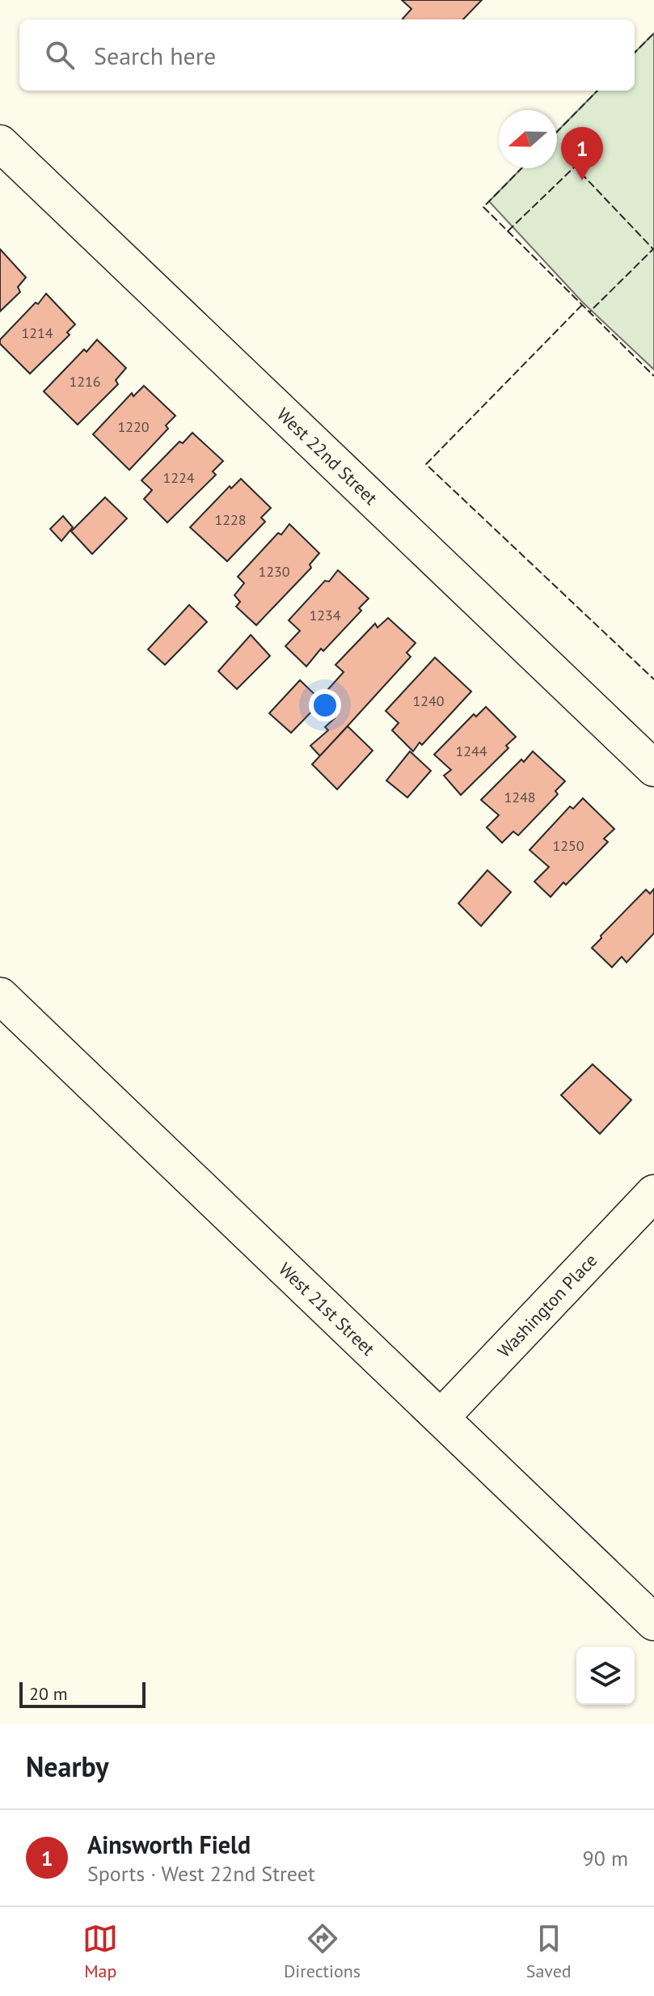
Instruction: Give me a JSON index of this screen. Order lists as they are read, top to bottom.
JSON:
{
  "streets": {
    "street": ["West 22nd Street", "Washington Place", "West 21st Street"]
  },
  "crossings": [
    ["Washington Place", "West 21st Street"]
  ],
  "house_numbers": [
    "1214",
    "1216",
    "1220",
    "1224",
    "1228",
    "1230",
    "1234",
    "1240",
    "1244",
    "1248",
    "1250"
  ],
  "scale_bar": "20 m",
  "north": "left",
  "page": {
    "search": "Search here",
    "pins": "1",
    "scale": "20 m",
    "heading": "Nearby",
    "list": [
      {
        "mark": "1",
        "name": "Ainsworth Field",
        "note": "Sports · West 22nd Street",
        "value": "90 m"
      }
    ],
    "nav": ["Map", "Directions", "Saved"]
  }
}
